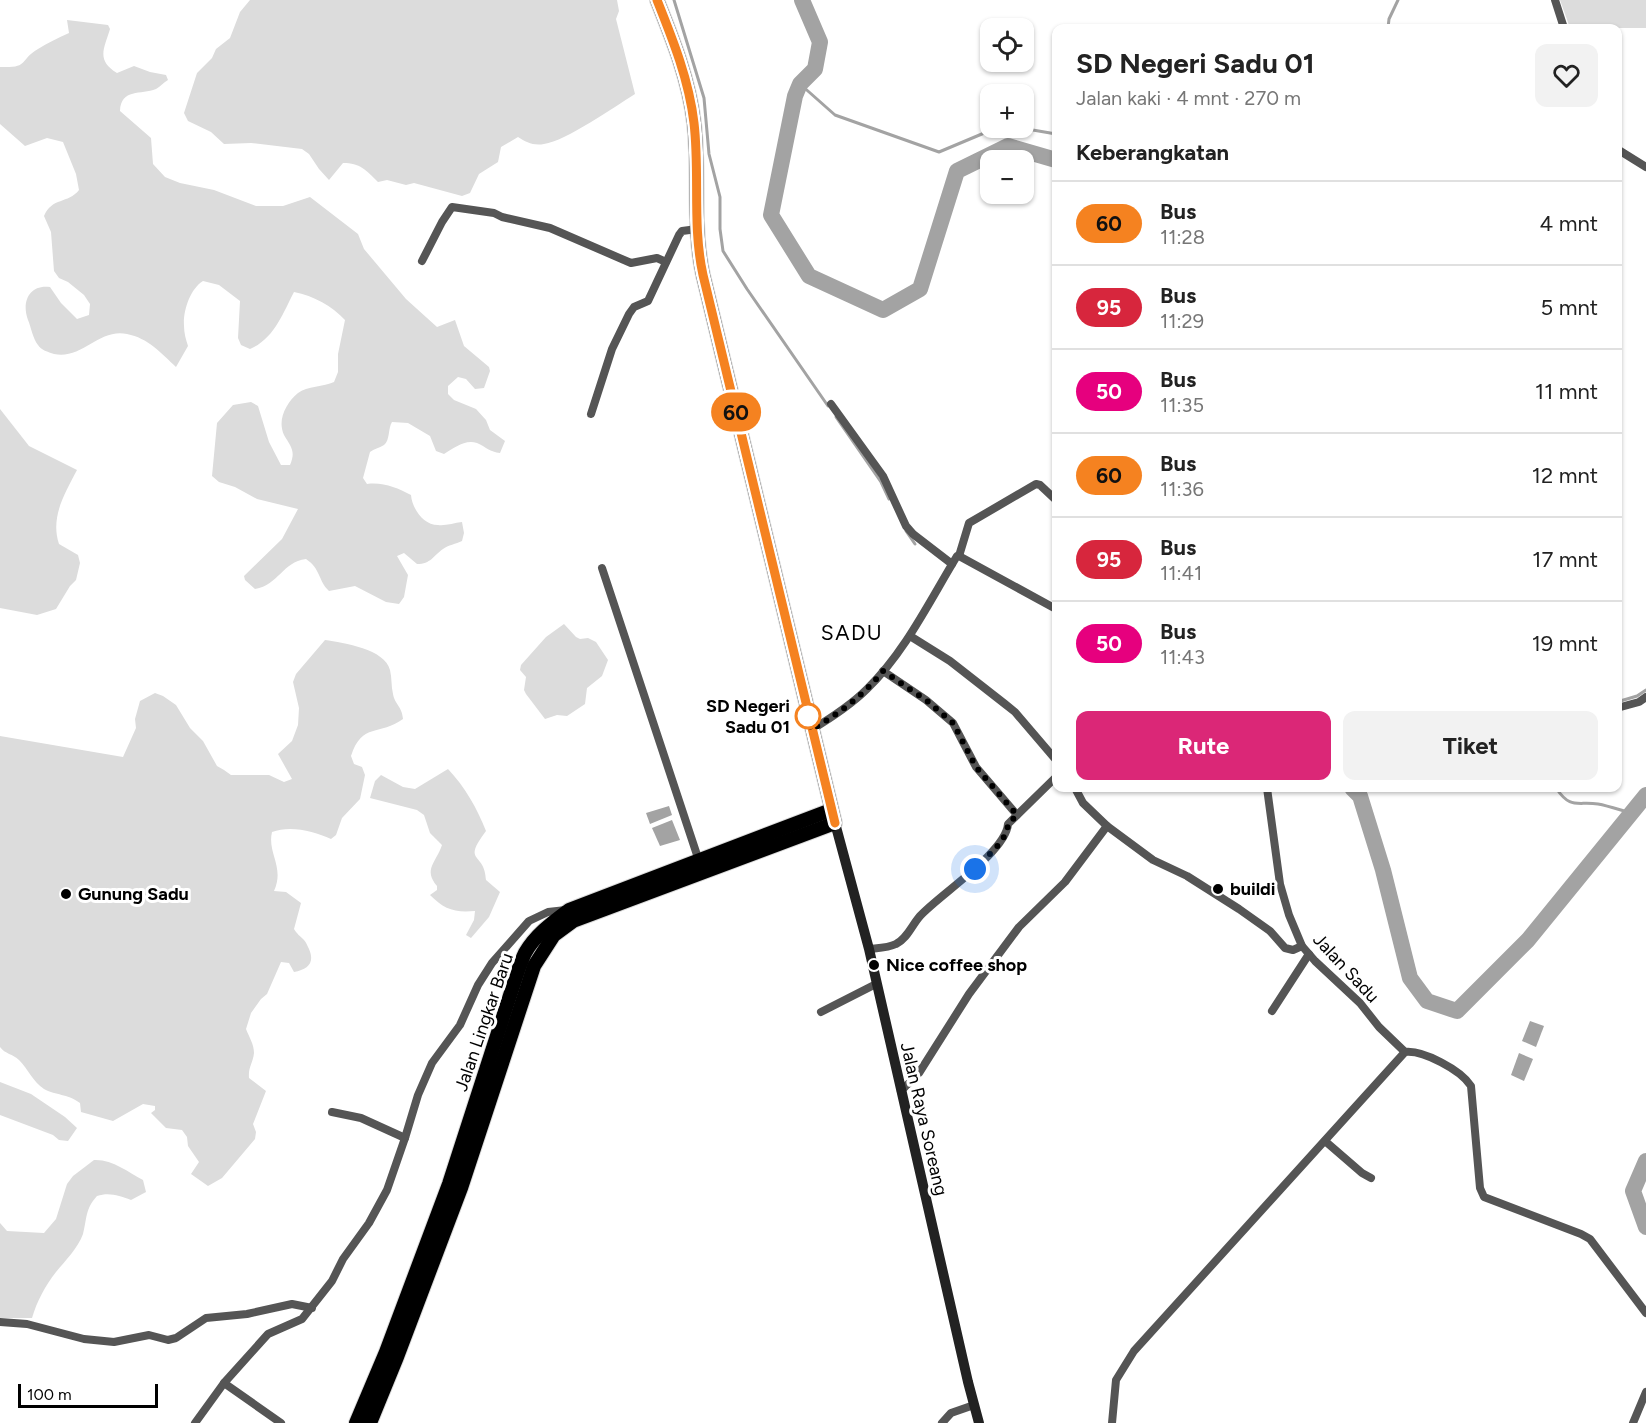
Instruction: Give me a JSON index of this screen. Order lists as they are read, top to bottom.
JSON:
{
  "streets": {
    "highway": ["Jalan Lingkar Baru"],
    "main road": ["Jalan Raya Soreang"],
    "street": ["Jalan Sadu"]
  },
  "crossings": [
    ["Jalan Lingkar Baru", "Jalan Raya Soreang"]
  ],
  "districts": ["SADU"],
  "places": [
    "SD Negeri Sadu 01",
    "buildi",
    "Gunung Sadu",
    "Nice coffee shop"
  ],
  "lines": ["bus line 60"],
  "scale_bar": "100 m",
  "page": {
    "on_map": "60",
    "map_buttons": ["+", "−"],
    "heading": [
      ["SD Negeri Sadu 01", "Jalan kaki · 4 mnt · 270 m"],
      "Keberangkatan"
    ],
    "list": [
      {
        "mark": "60",
        "name": "Bus",
        "note": "11:28",
        "value": "4 mnt"
      },
      {
        "mark": "95",
        "name": "Bus",
        "note": "11:29",
        "value": "5 mnt"
      },
      {
        "mark": "50",
        "name": "Bus",
        "note": "11:35",
        "value": "11 mnt"
      },
      {
        "mark": "60",
        "name": "Bus",
        "note": "11:36",
        "value": "12 mnt"
      },
      {
        "mark": "95",
        "name": "Bus",
        "note": "11:41",
        "value": "17 mnt"
      },
      {
        "mark": "50",
        "name": "Bus",
        "note": "11:43",
        "value": "19 mnt"
      }
    ],
    "buttons": ["Rute", "Tiket"],
    "scale": "100 m"
  }
}
